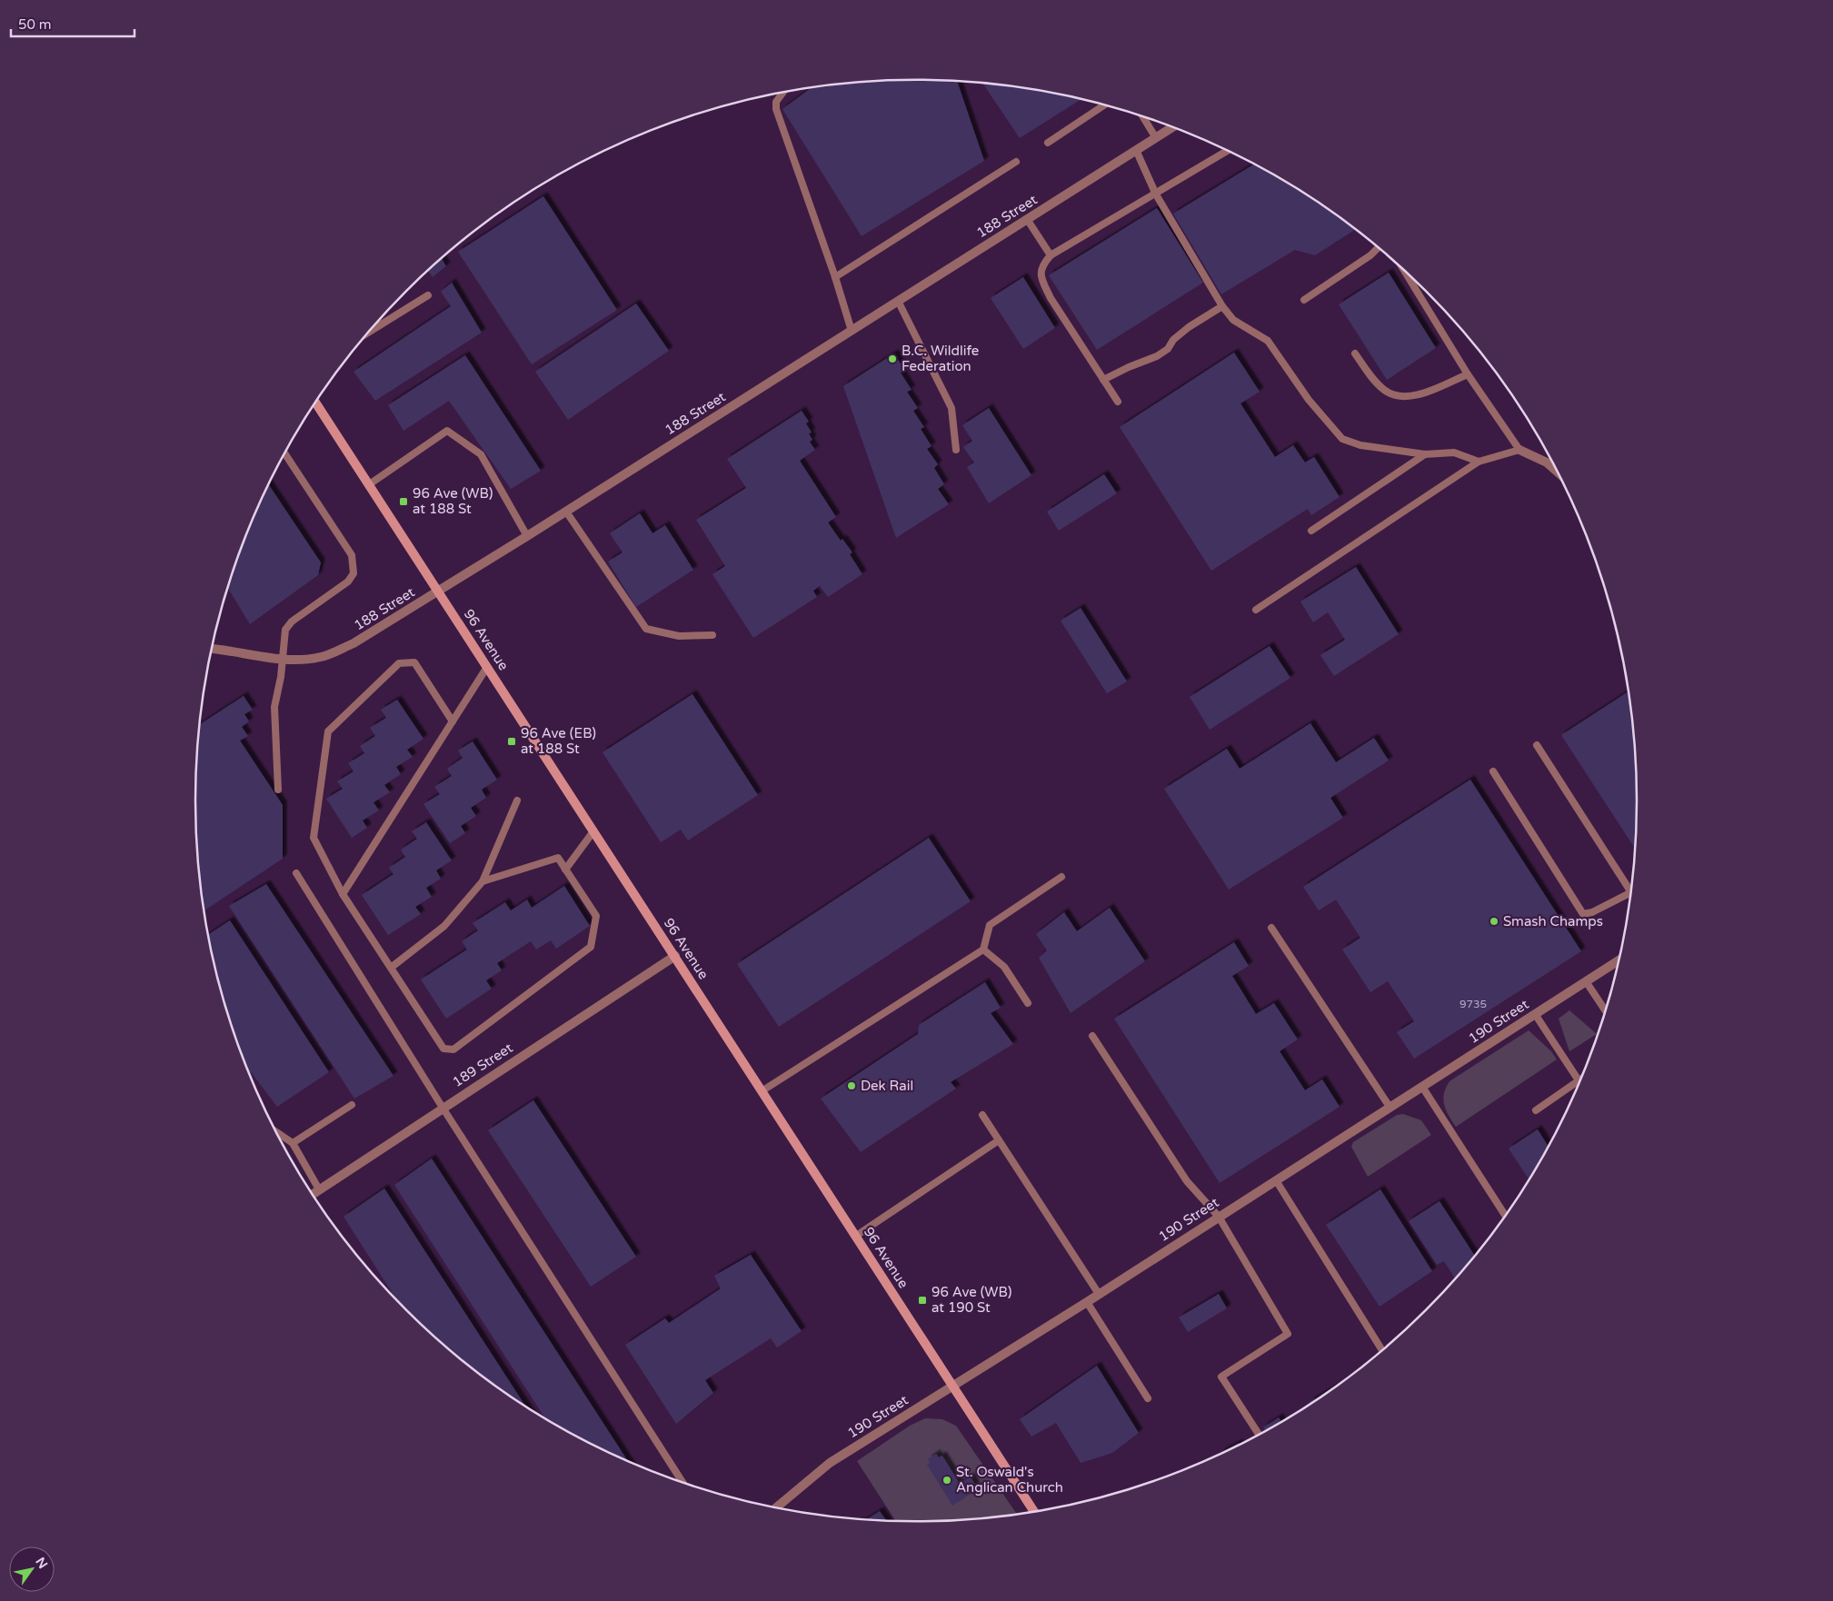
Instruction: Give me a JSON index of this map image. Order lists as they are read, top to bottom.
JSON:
{
  "streets": {
    "main road": ["96 Avenue"],
    "street": ["188 Street", "190 Street", "189 Street"]
  },
  "crossings": [
    ["188 Street", "96 Avenue"],
    ["96 Avenue", "190 Street"],
    ["96 Avenue", "189 Street"]
  ],
  "places": {
    "other": [
      "B.C. Wildlife Federation",
      "Smash Champs",
      "Dek Rail",
      "St. Oswald's Anglican Church"
    ],
    "transit": ["96 Ave (WB) at 188 St", "96 Ave (EB) at 188 St", "96 Ave (WB) at 190 St"]
  },
  "house_numbers": ["9735"],
  "scale_bar": "50 m",
  "north": "top right"
}
